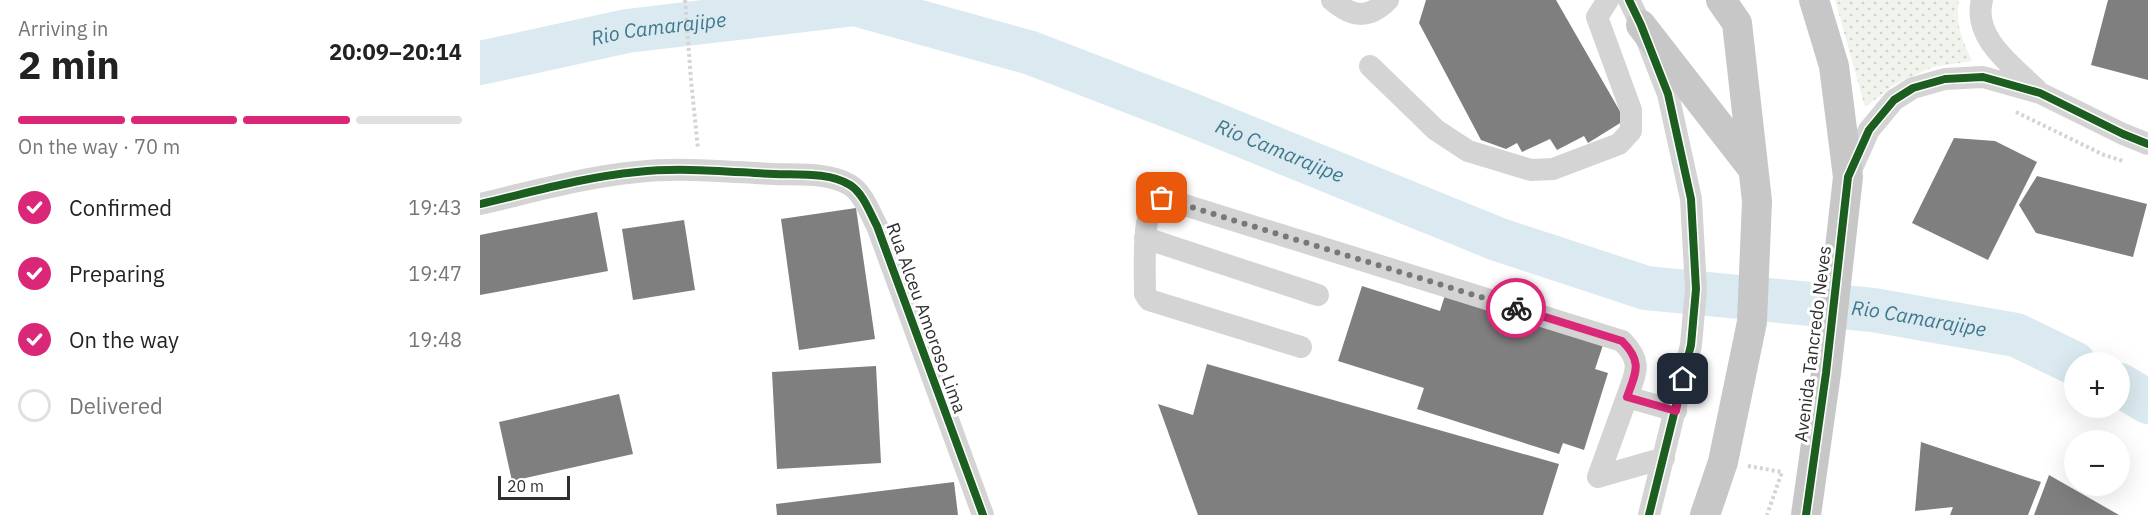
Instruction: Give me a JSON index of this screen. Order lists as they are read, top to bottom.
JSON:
{
  "streets": {
    "main road": ["Avenida Tancredo Neves"],
    "street": ["Rua Alceu Amoroso Lima"]
  },
  "water": ["Rio Camarajipe"],
  "scale_bar": "20 m",
  "page": {
    "heading": ["2 min", "Arriving in", "20:09–20:14"],
    "bar": "On the way · 70 m",
    "list": [
      ["Confirmed", "19:43"],
      ["Preparing", "19:47"],
      ["On the way", "19:48"],
      "Delivered"
    ],
    "map_buttons": ["+", "−"],
    "scale": "20 m"
  }
}
